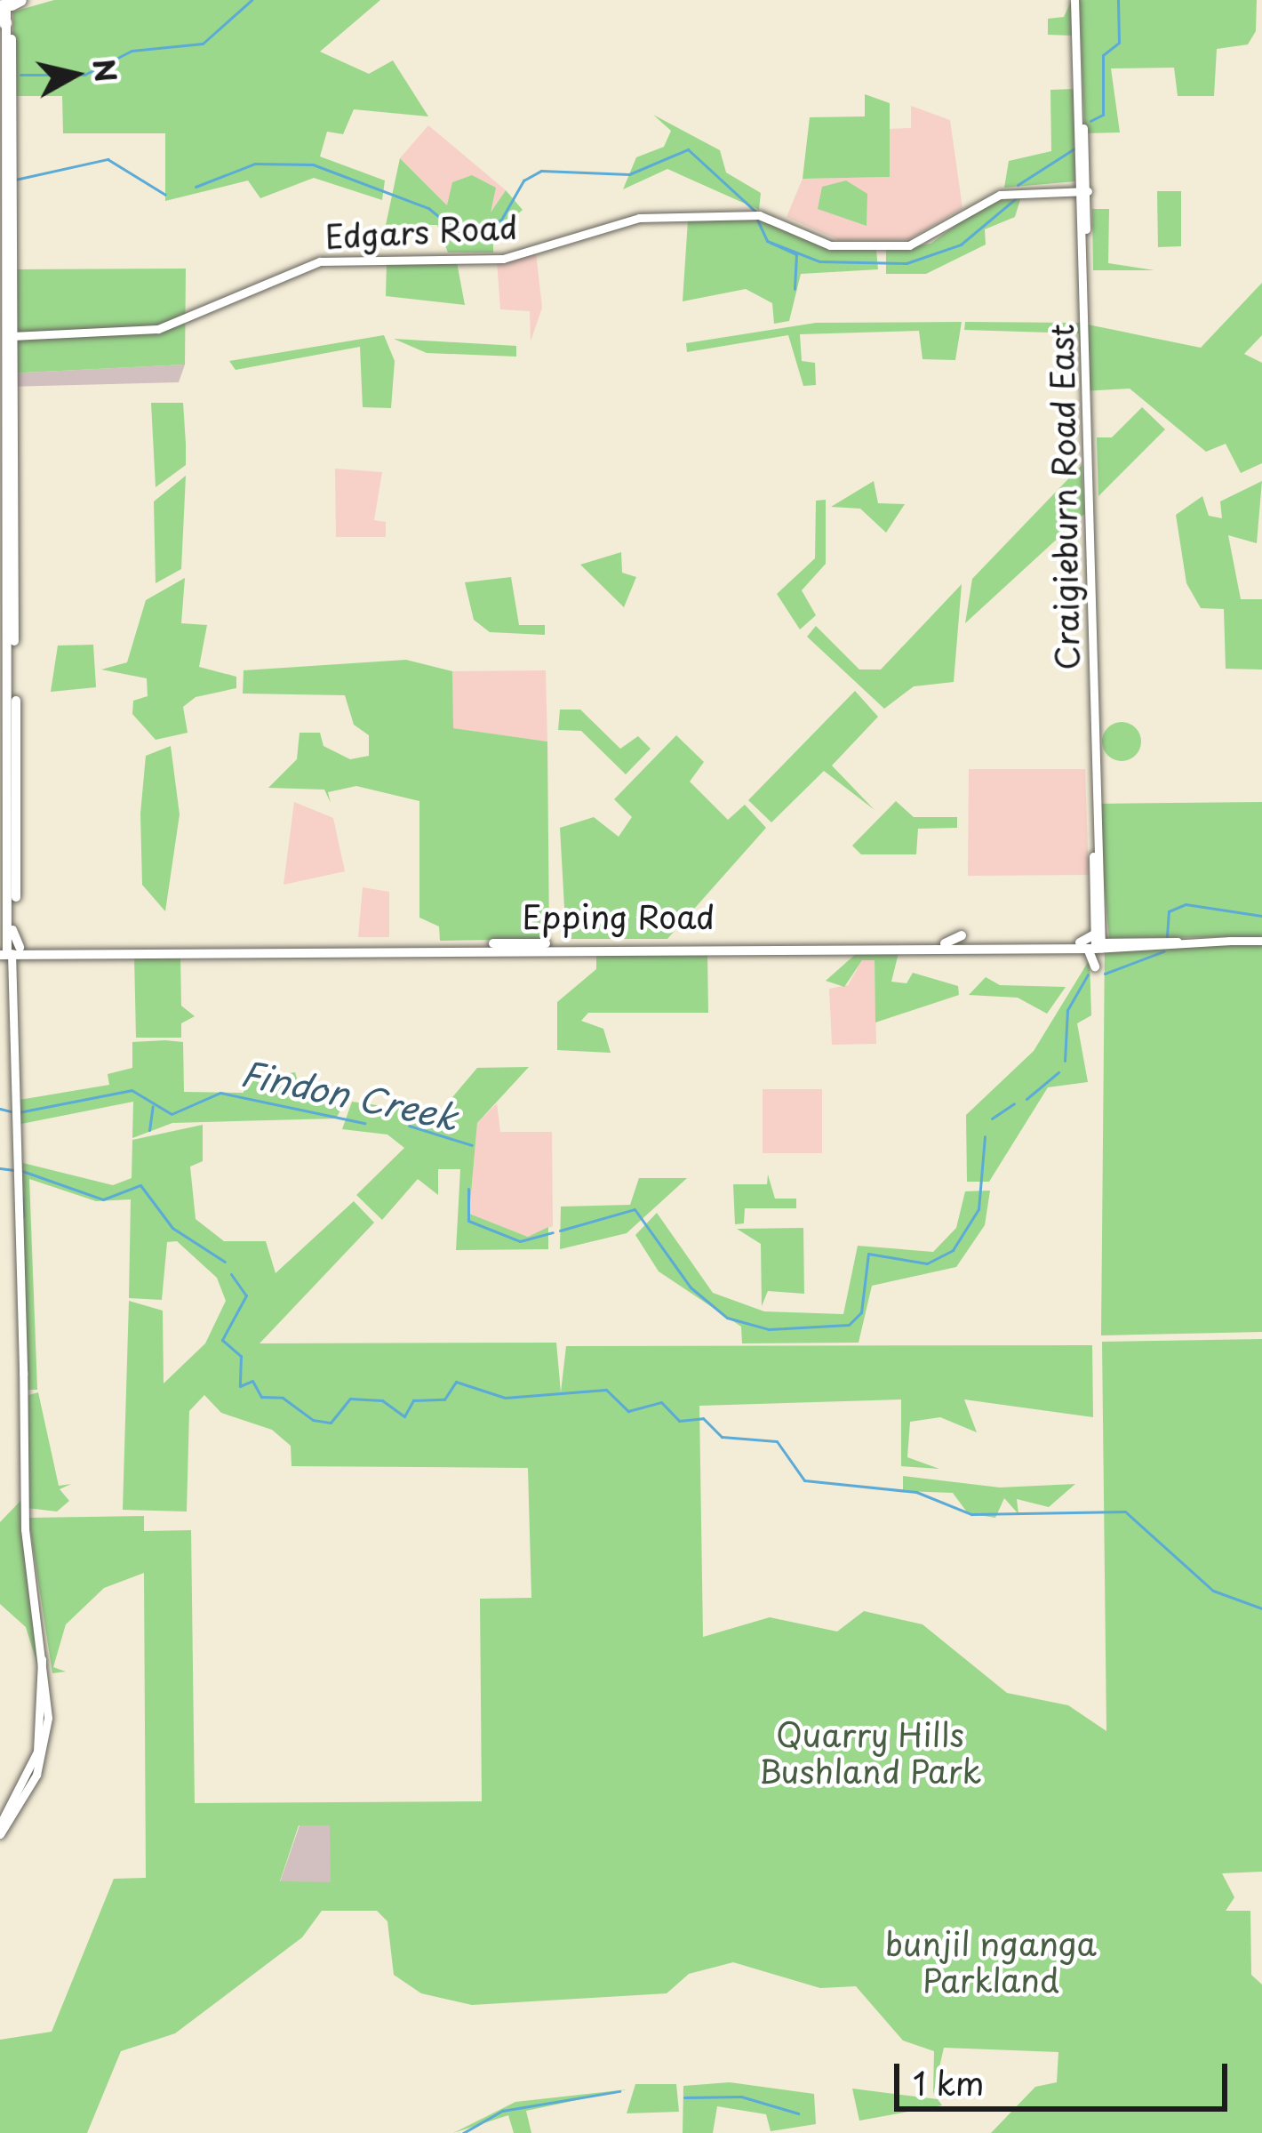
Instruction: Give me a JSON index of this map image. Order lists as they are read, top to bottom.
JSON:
{
  "streets": {
    "main road": ["Edgars Road", "Craigieburn Road East", "Epping Road"]
  },
  "crossings": [
    ["Edgars Road", "Craigieburn Road East"],
    ["Craigieburn Road East", "Epping Road"]
  ],
  "water": ["Findon Creek"],
  "parks": ["Quarry Hills Bushland Park", "bunjil nganga Parkland"],
  "scale_bar": "1 km",
  "north": "right"
}
